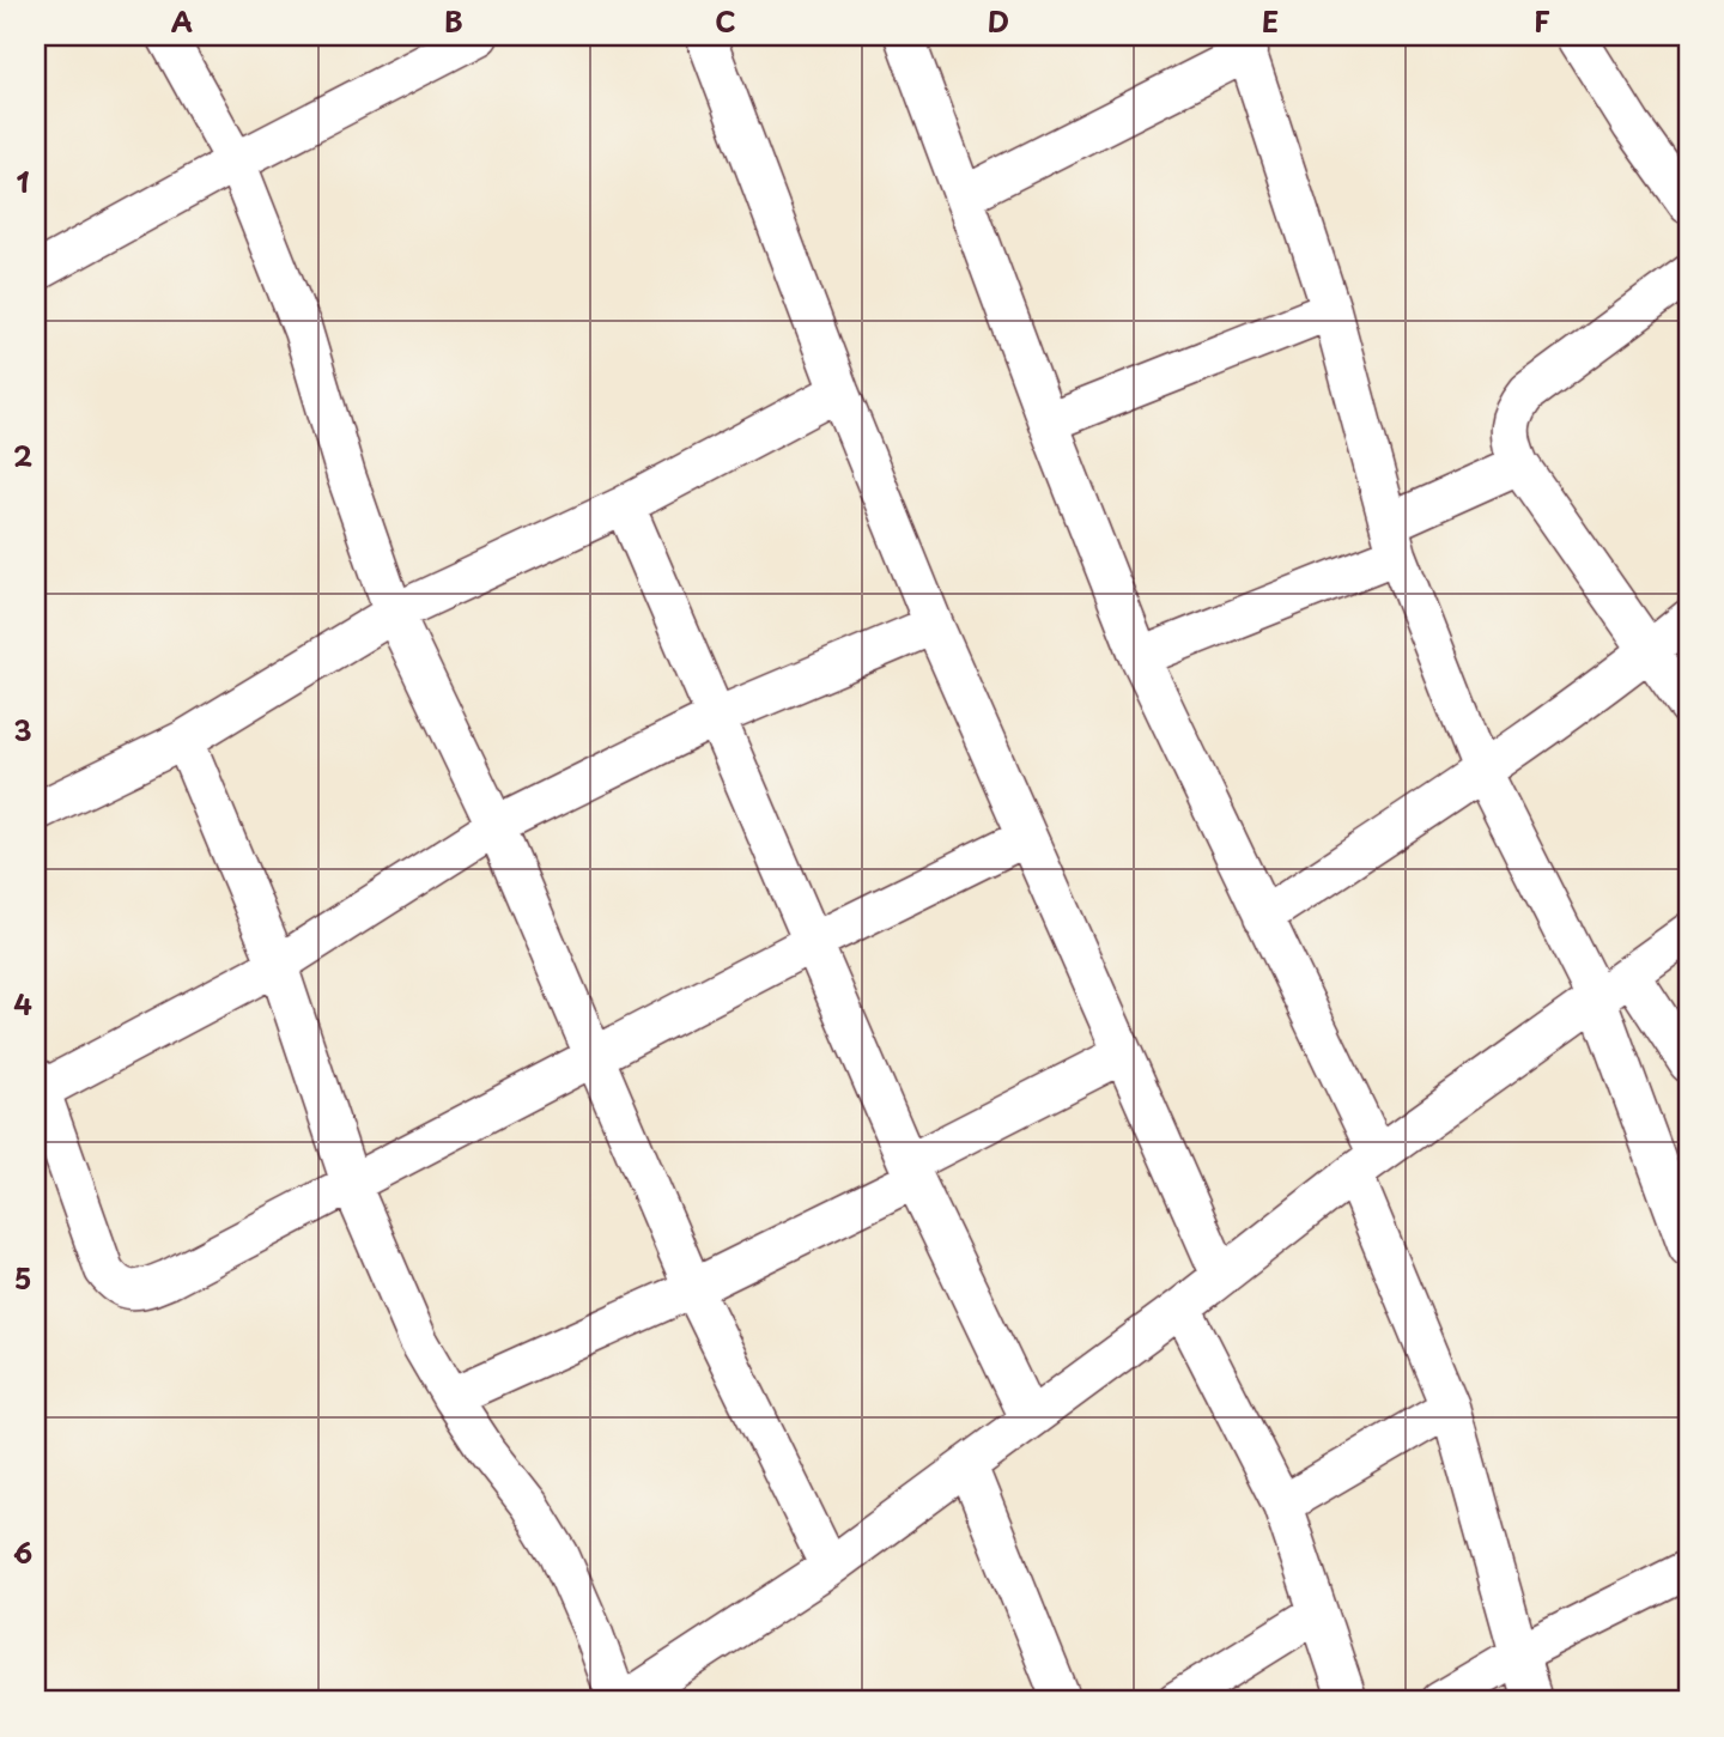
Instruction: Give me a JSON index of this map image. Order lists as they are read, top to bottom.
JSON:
{
  "grid": {
    "columns": [
      "A",
      "B",
      "C",
      "D",
      "E",
      "F"
    ],
    "rows": [
      "1",
      "2",
      "3",
      "4",
      "5",
      "6"
    ]
  }
}
